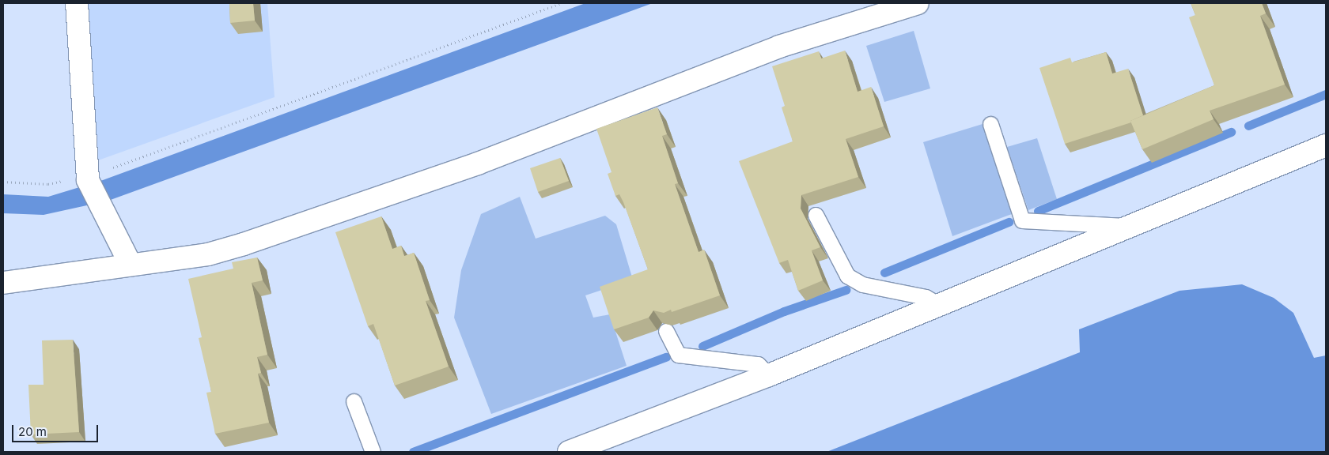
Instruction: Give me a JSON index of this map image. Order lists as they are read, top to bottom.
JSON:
{
  "scale_bar": "20 m"
}
